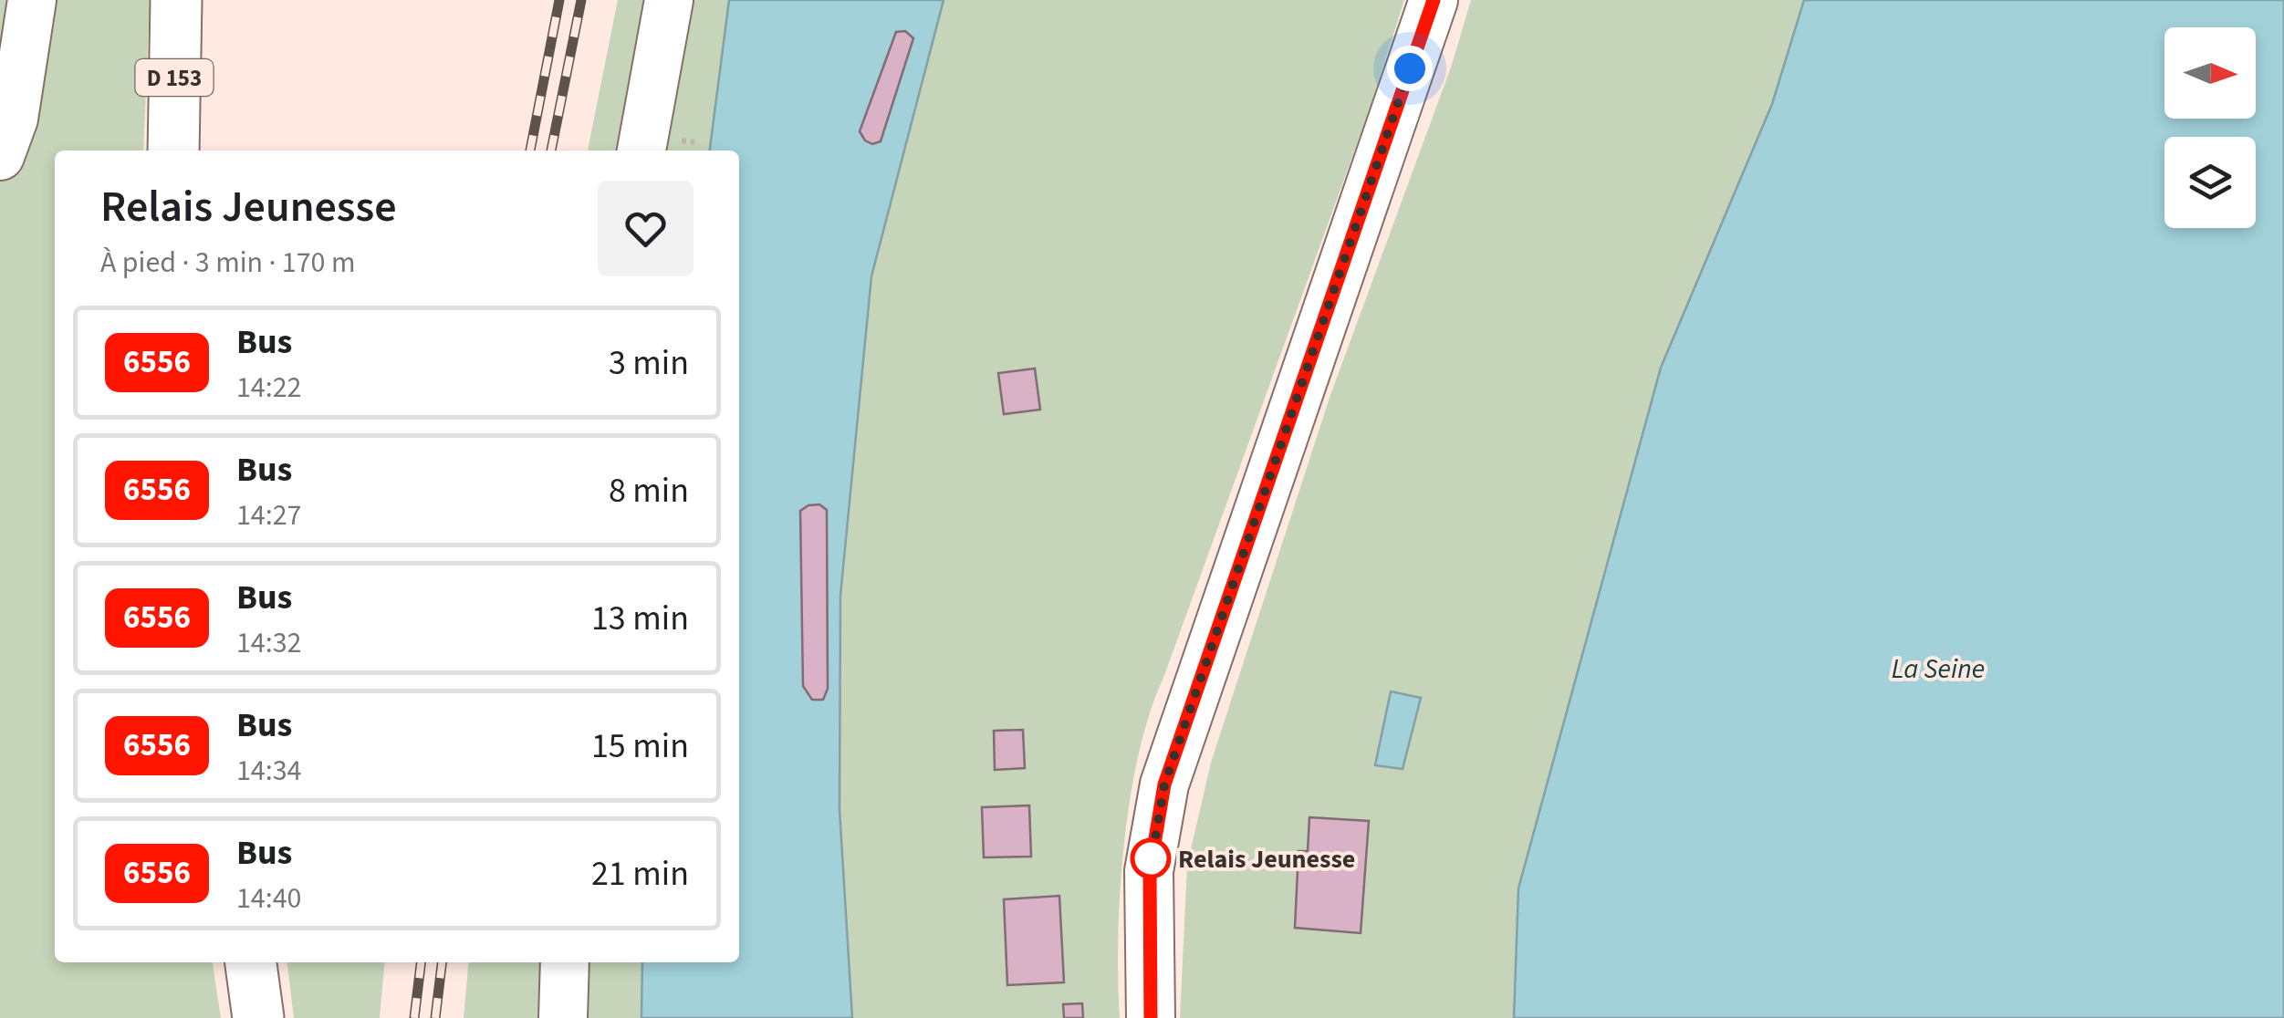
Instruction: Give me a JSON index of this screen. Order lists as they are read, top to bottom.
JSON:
{
  "streets": {
    "main road": ["D 153"]
  },
  "water": ["La Seine"],
  "places": ["Relais Jeunesse"],
  "lines": ["bus line 6556"],
  "north": "right",
  "page": {
    "heading": ["Relais Jeunesse", "À pied · 3 min · 170 m"],
    "list": [
      {
        "mark": "6556",
        "name": "Bus",
        "note": "14:22",
        "value": "3 min"
      },
      {
        "mark": "6556",
        "name": "Bus",
        "note": "14:27",
        "value": "8 min"
      },
      {
        "mark": "6556",
        "name": "Bus",
        "note": "14:32",
        "value": "13 min"
      },
      {
        "mark": "6556",
        "name": "Bus",
        "note": "14:34",
        "value": "15 min"
      },
      {
        "mark": "6556",
        "name": "Bus",
        "note": "14:40",
        "value": "21 min"
      }
    ]
  }
}
